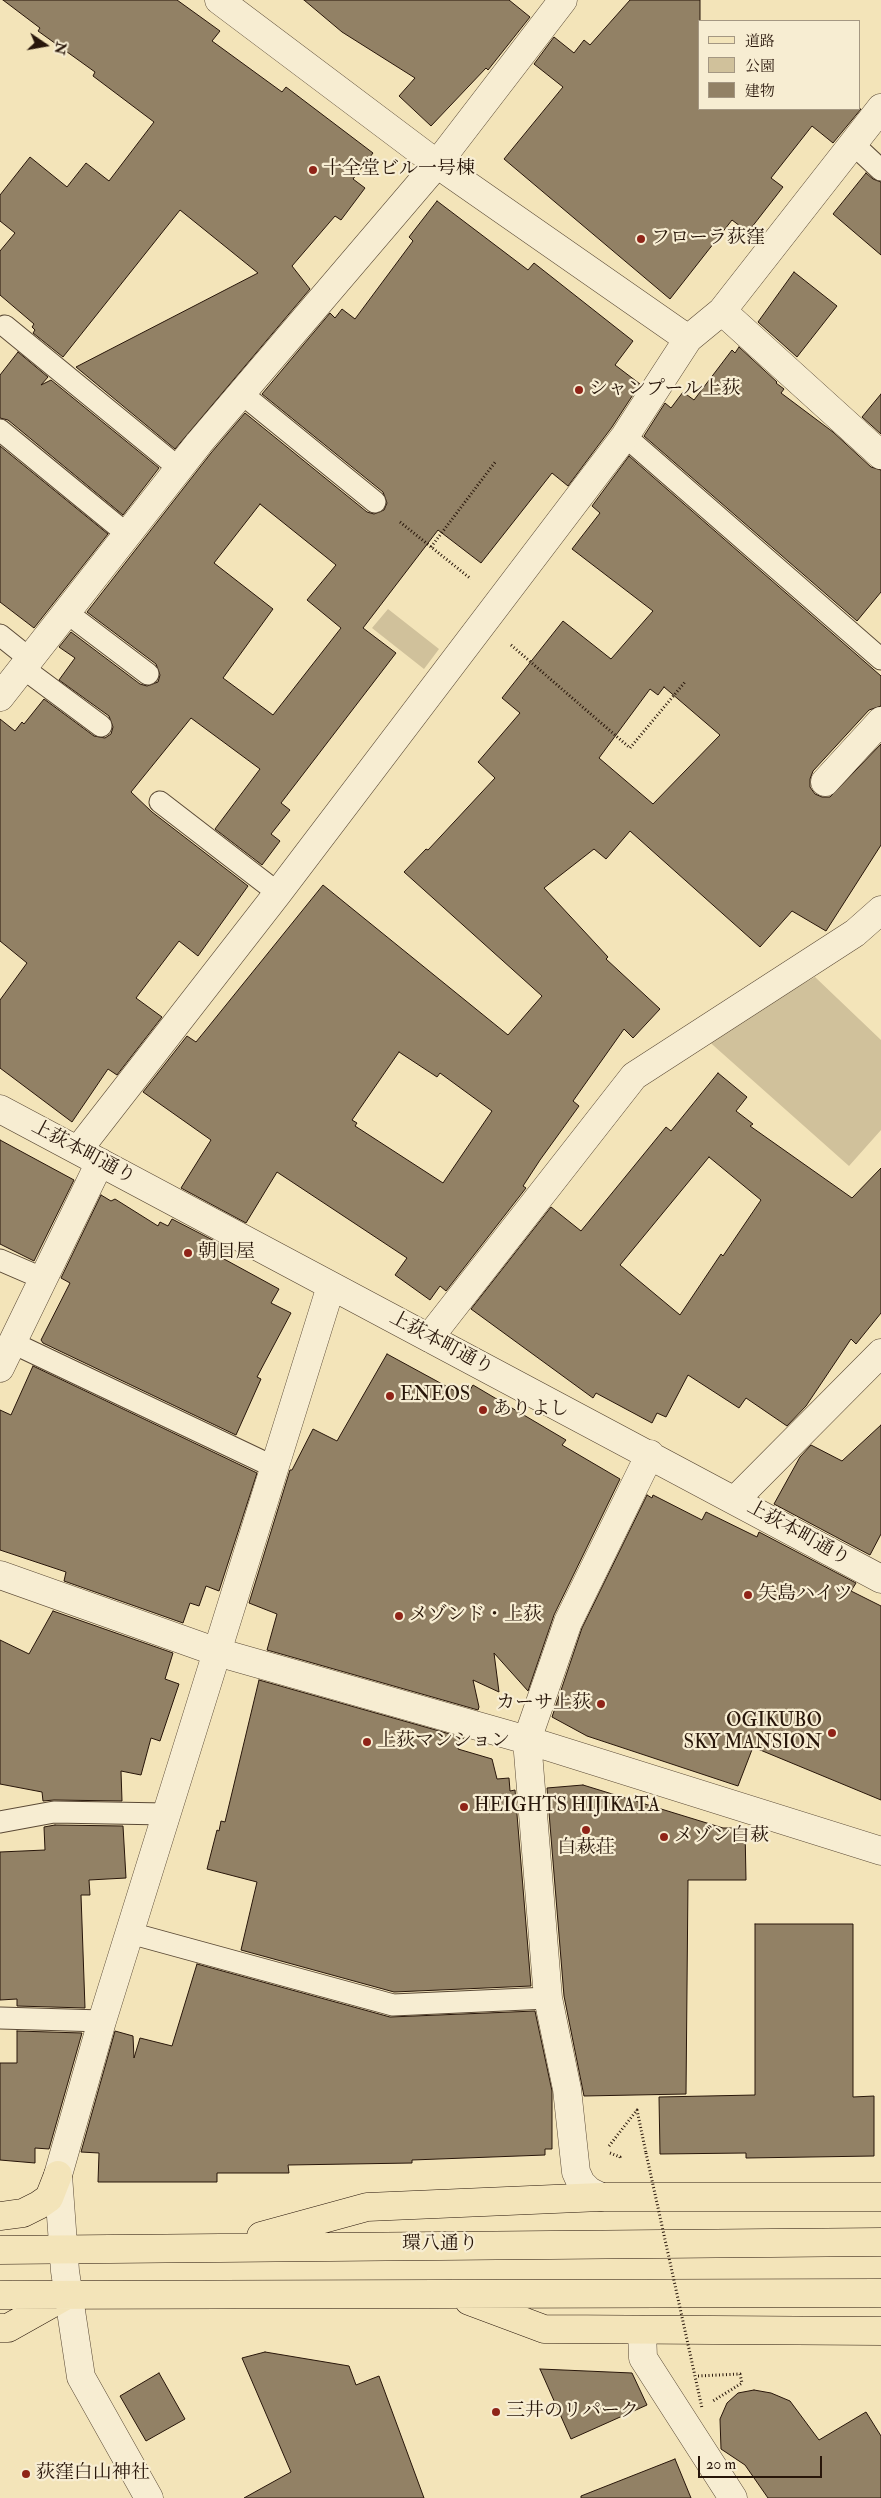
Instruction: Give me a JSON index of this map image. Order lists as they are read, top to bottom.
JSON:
{
  "streets": {
    "main road": ["環八通り"],
    "street": ["上荻本町通り"]
  },
  "places": [
    "十全堂ビル一号棟",
    "フローラ荻窪",
    "シャンプール上荻",
    "朝日屋",
    "ENEOS",
    "ありよし",
    "矢島ハイツ",
    "メゾンド・上荻",
    "カーサ上荻",
    "OGIKUBO SKY MANSION",
    "上荻マンション",
    "HEIGHTS HIJIKATA",
    "白萩荘",
    "メゾン白萩",
    "三井のリパーク",
    "荻窪白山神社"
  ],
  "legend": ["道路", "公園", "建物"],
  "scale_bar": "20 m",
  "north": "right"
}
